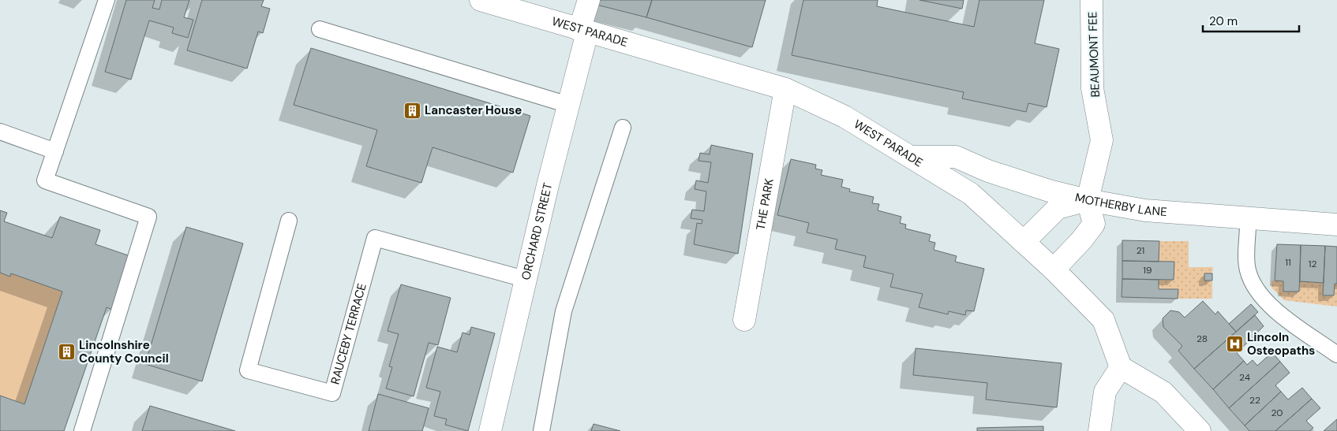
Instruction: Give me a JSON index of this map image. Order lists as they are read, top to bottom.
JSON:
{
  "streets": {
    "street": [
      "WEST PARADE",
      "BEAUMONT FEE",
      "MOTHERBY LANE",
      "THE PARK",
      "ORCHARD STREET"
    ],
    "lane": ["RAUCEBY TERRACE"]
  },
  "crossings": [
    ["WEST PARADE", "BEAUMONT FEE"],
    ["WEST PARADE", "MOTHERBY LANE"],
    ["WEST PARADE", "THE PARK"],
    ["WEST PARADE", "ORCHARD STREET"],
    ["BEAUMONT FEE", "MOTHERBY LANE"],
    ["ORCHARD STREET", "RAUCEBY TERRACE"]
  ],
  "places": {
    "building": ["Lancaster House", "Lincolnshire County Council"],
    "hospital": ["Lincoln Osteopaths"]
  },
  "house_numbers": [
    "21",
    "11",
    "12",
    "19",
    "28",
    "24",
    "22",
    "20"
  ],
  "scale_bar": "20 m"
}
